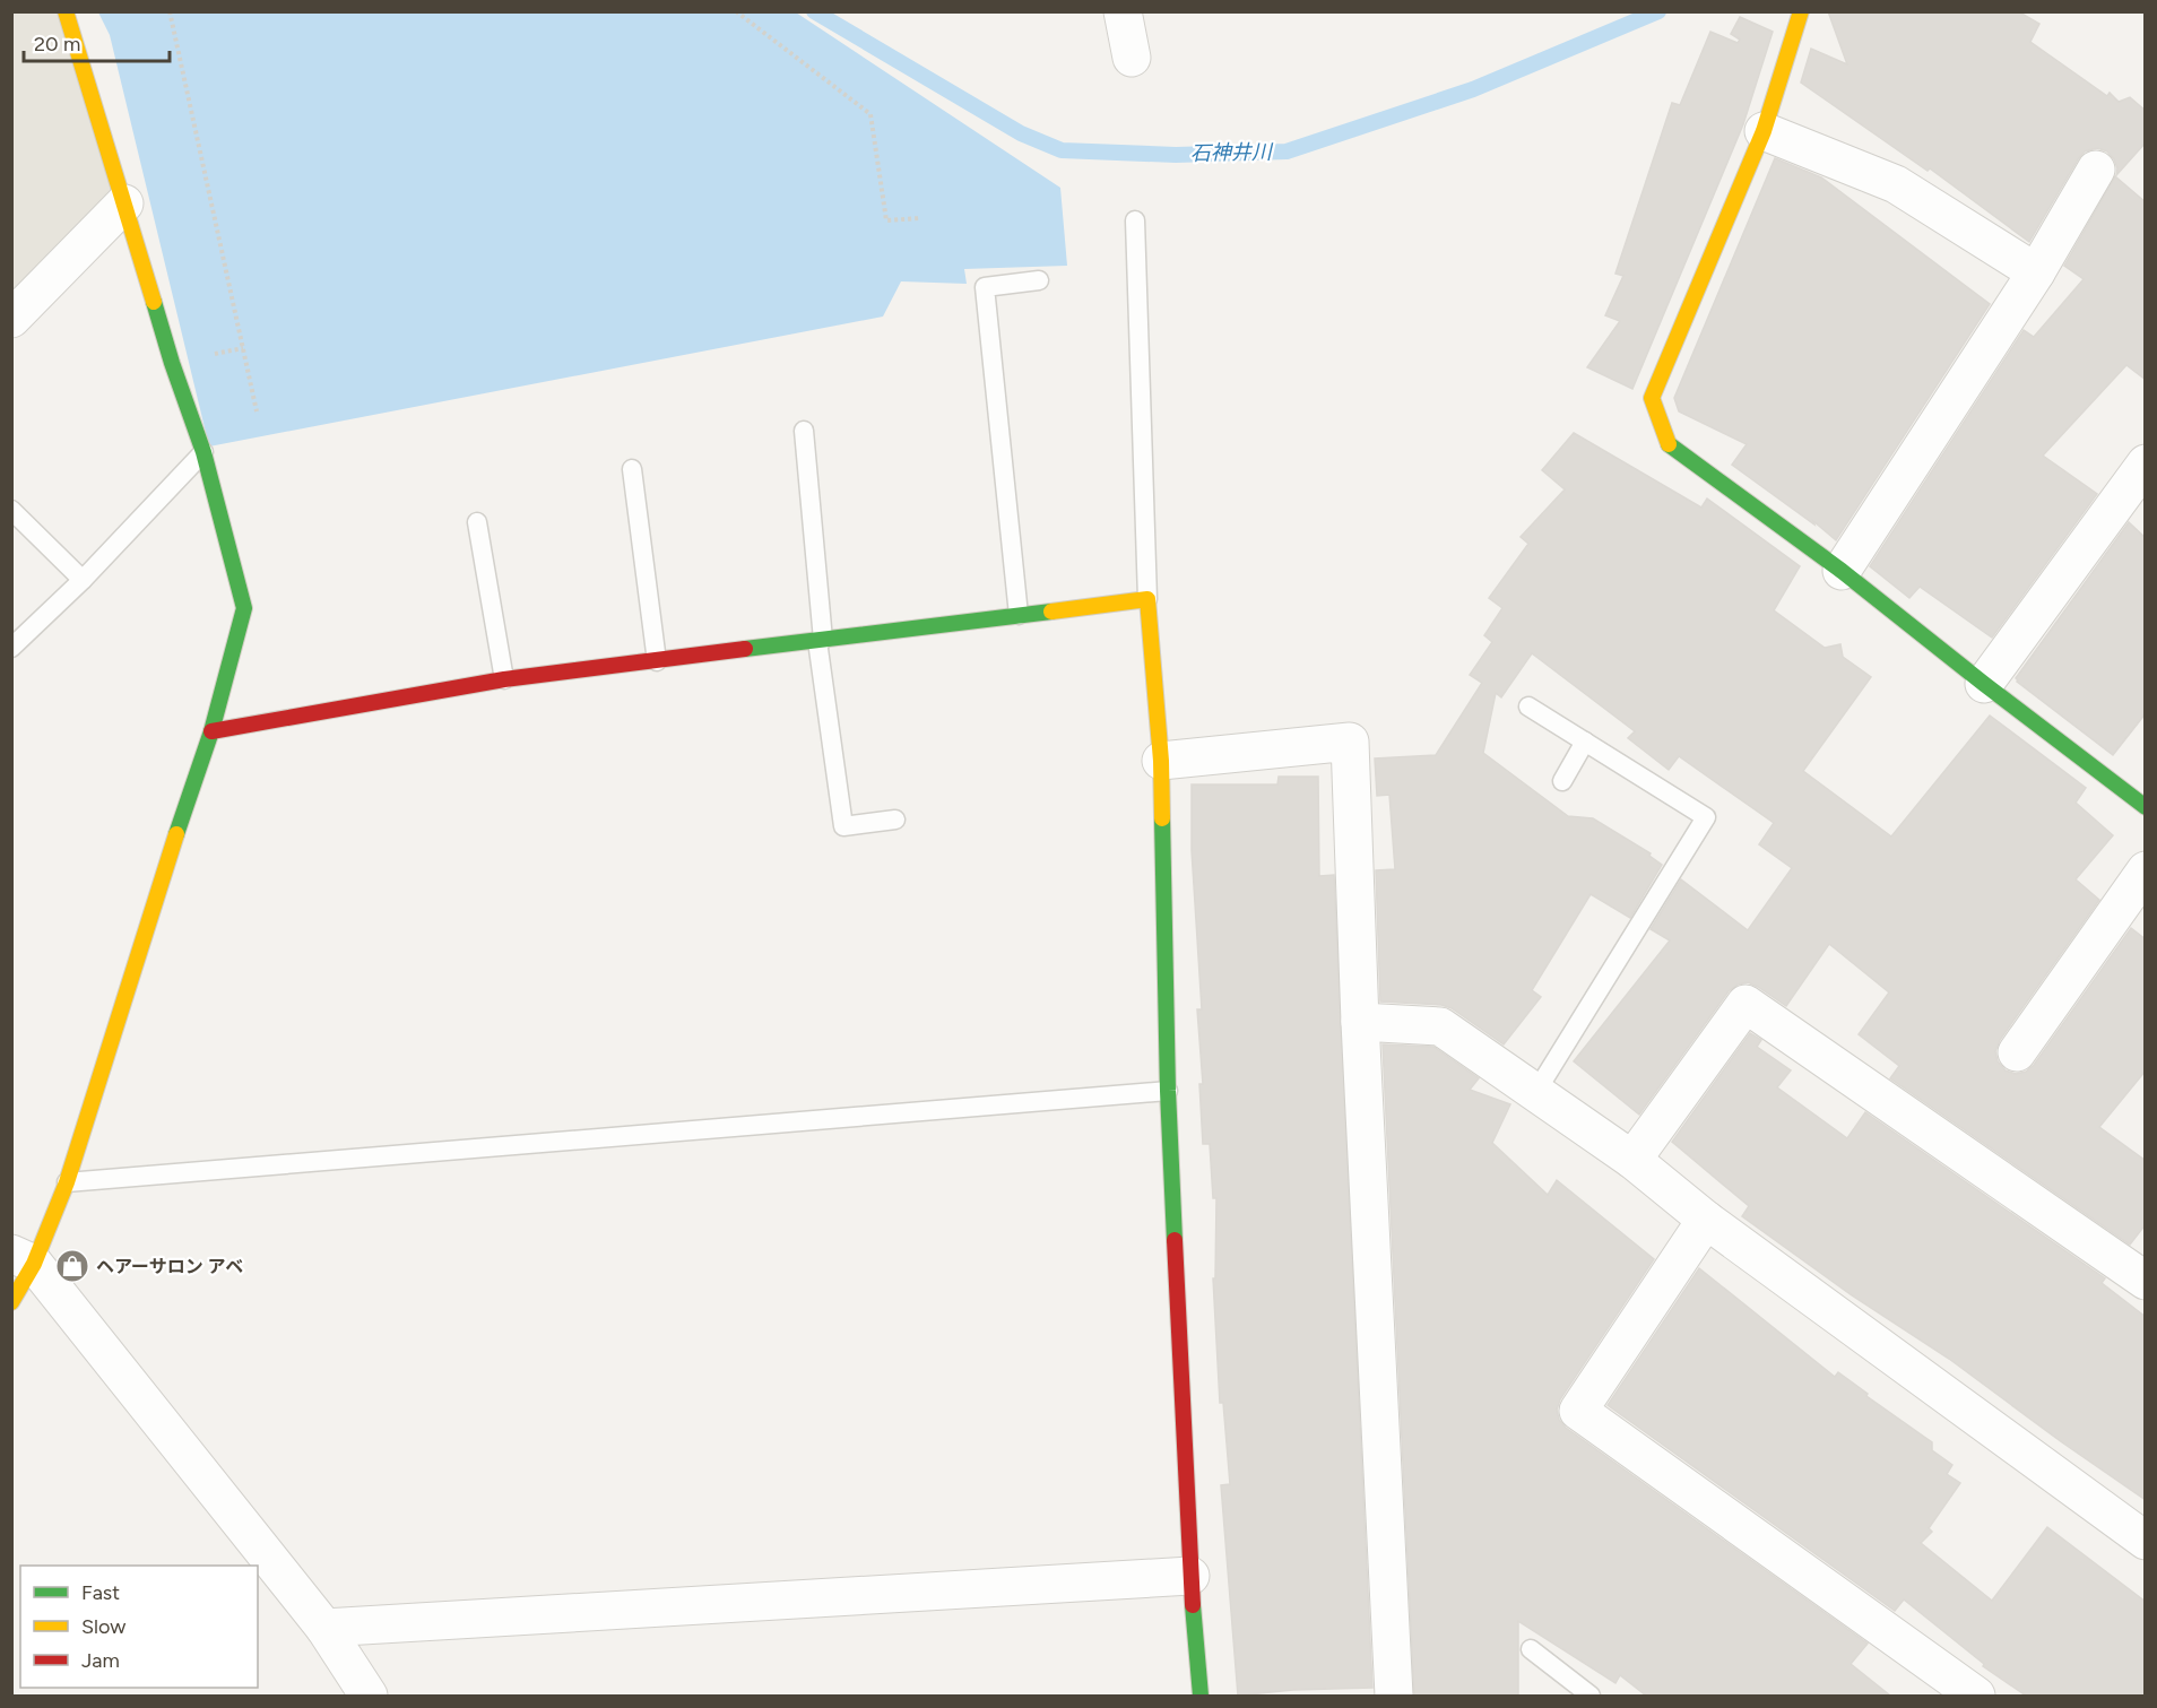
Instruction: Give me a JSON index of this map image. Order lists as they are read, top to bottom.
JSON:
{
  "water": ["石神井川"],
  "places": {
    "shop": ["ヘアーサロン アベ"]
  },
  "legend": ["Fast", "Slow", "Jam"],
  "scale_bar": "20 m"
}
